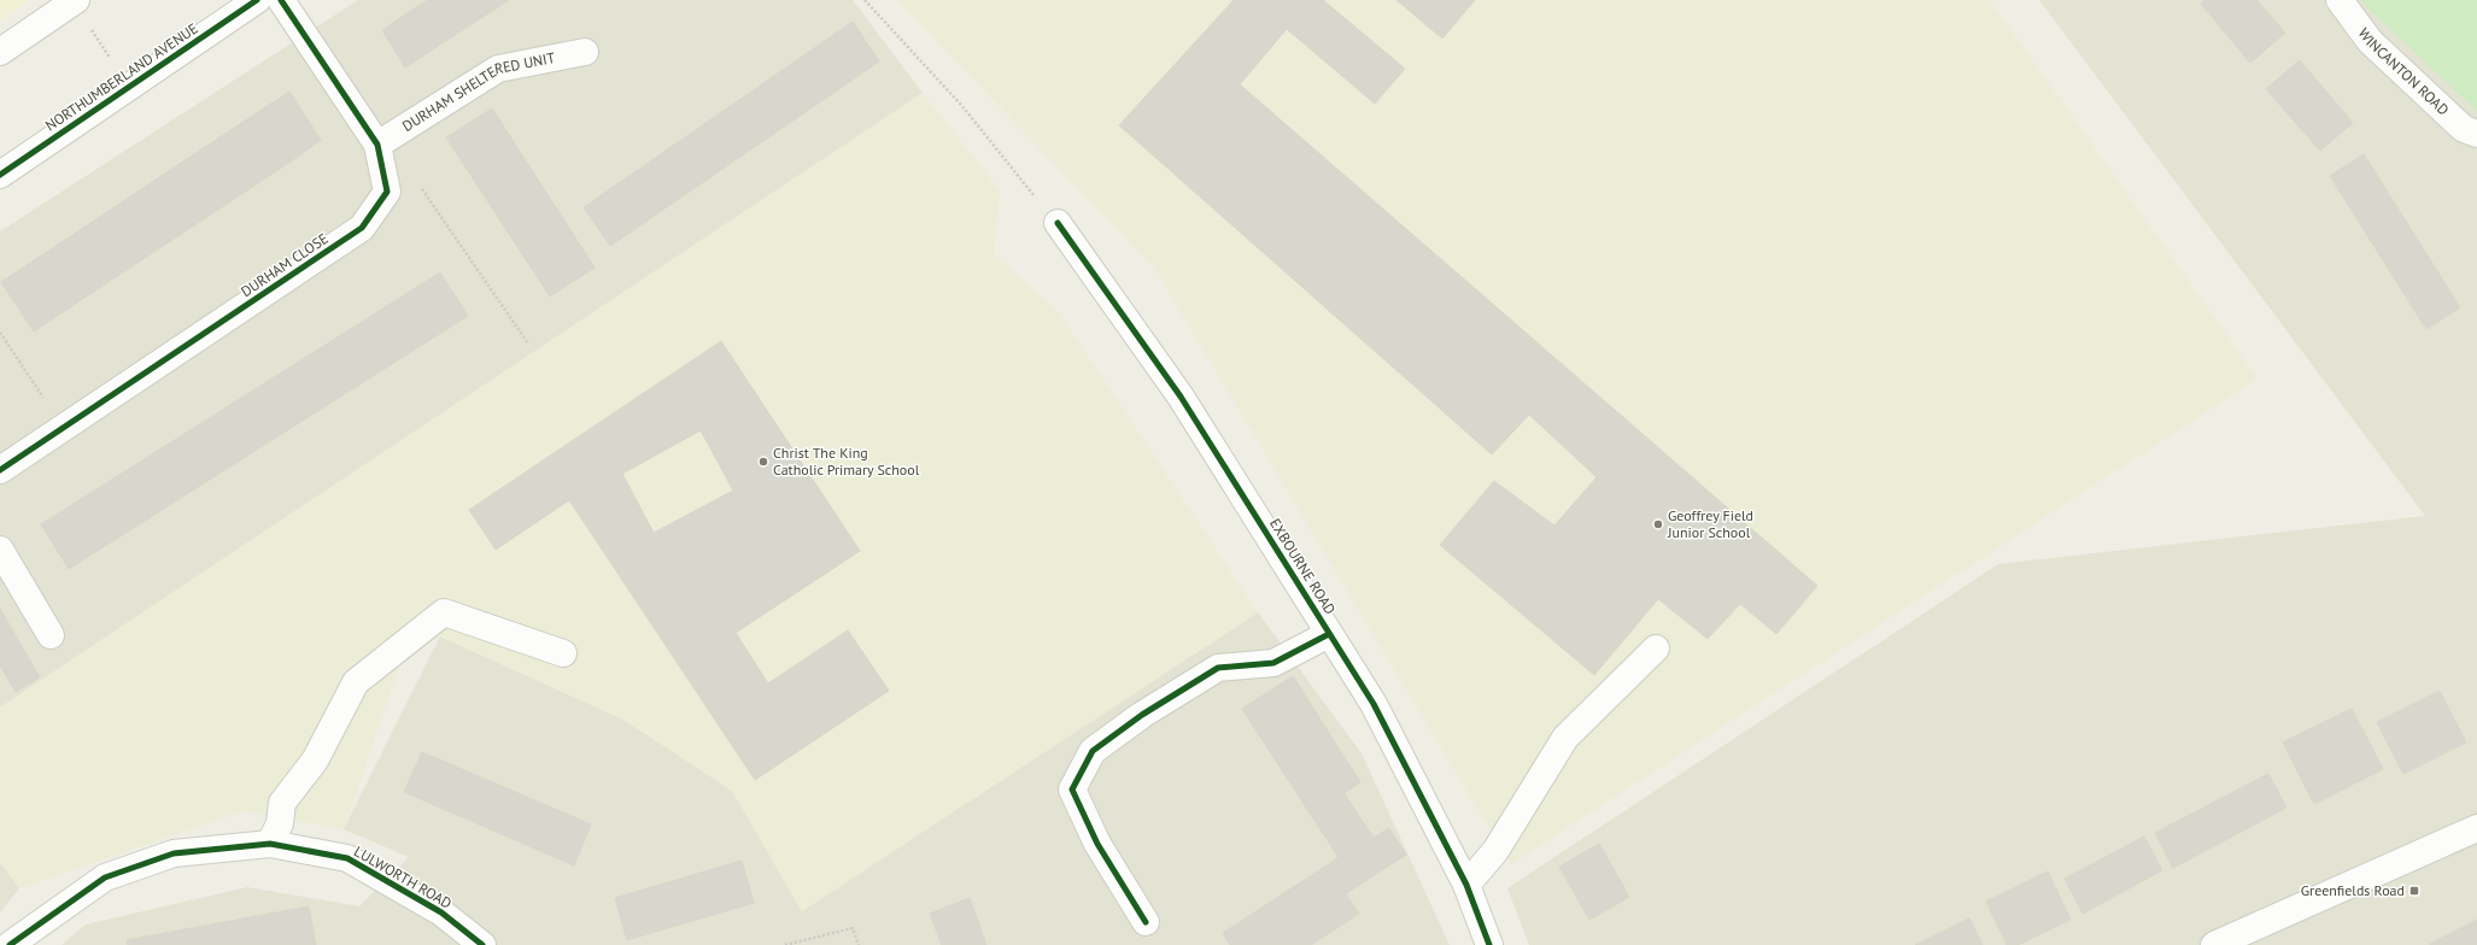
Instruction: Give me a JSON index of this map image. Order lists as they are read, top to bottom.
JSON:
{
  "streets": {
    "street": [
      "WINCANTON ROAD",
      "NORTHUMBERLAND AVENUE",
      "DURHAM SHELTERED UNIT",
      "DURHAM CLOSE",
      "EXBOURNE ROAD",
      "LULWORTH ROAD"
    ]
  },
  "crossings": [
    ["DURHAM SHELTERED UNIT", "DURHAM CLOSE"]
  ],
  "places": {
    "other": ["Christ The King Catholic Primary School", "Geoffrey Field Junior School"],
    "transit": ["Greenfields Road"]
  }
}
